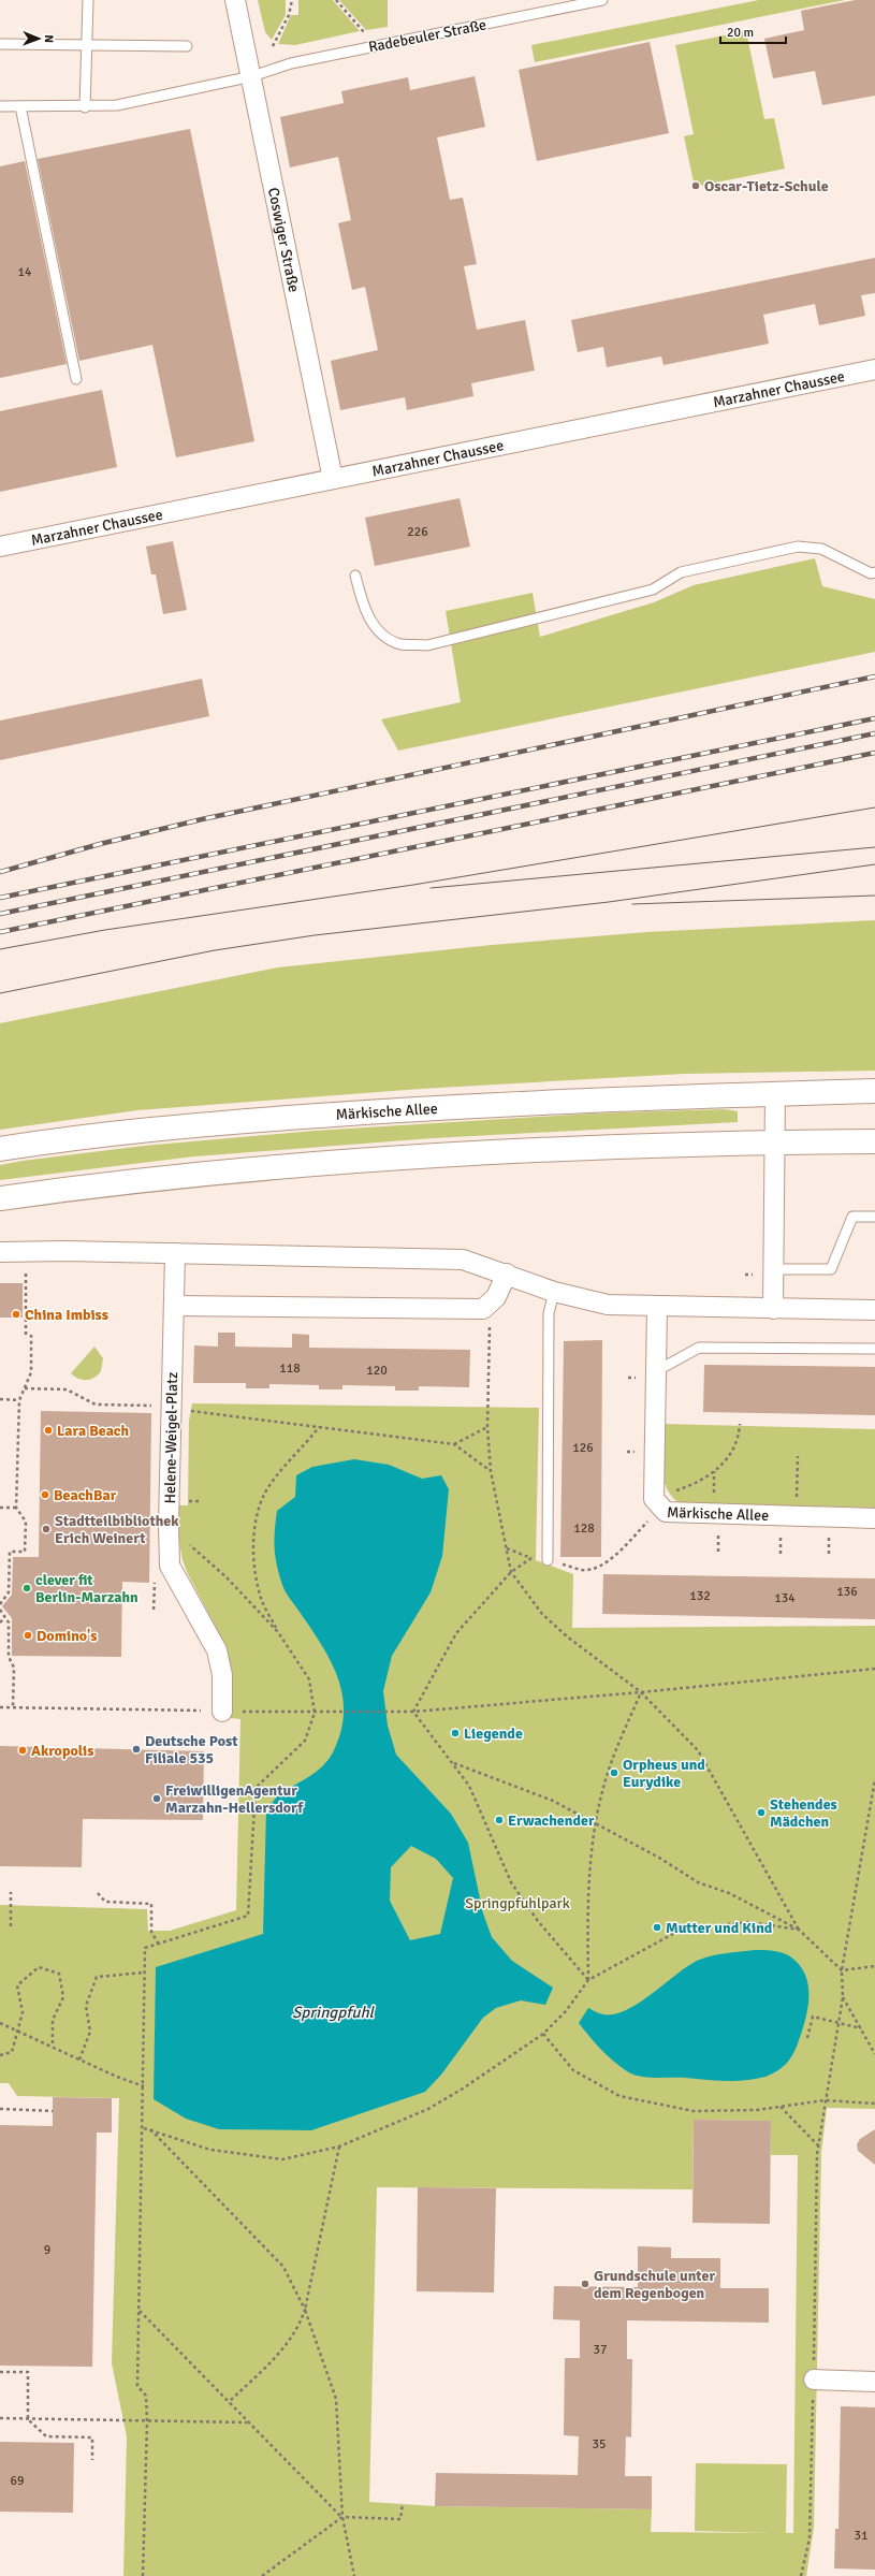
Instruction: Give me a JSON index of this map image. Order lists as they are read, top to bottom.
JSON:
{
  "streets": {
    "main road": ["Märkische Allee"],
    "street": ["Coswiger Straße", "Marzahner Chaussee", "Helene-Weigel-Platz"],
    "lane": ["Radebeuler Straße"]
  },
  "crossings": [
    ["Radebeuler Straße", "Coswiger Straße"],
    ["Coswiger Straße", "Marzahner Chaussee"]
  ],
  "water": ["Springpfuhl"],
  "parks": ["Springpfuhlpark"],
  "places": [
    "Oscar-Tietz-Schule",
    "China Imbiss",
    "Lara Beach",
    "BeachBar",
    "Stadtteilbibliothek Erich Weinert",
    "clever fit Berlin-Marzahn",
    "Domino's",
    "Liegende",
    "Deutsche Post Filiale 535",
    "Akropolis",
    "Orpheus und Eurydike",
    "FreiwilligenAgentur Marzahn-Hellersdorf",
    "Stehendes Mädchen",
    "Erwachender",
    "Mutter und Kind",
    "Grundschule unter dem Regenbogen"
  ],
  "house_numbers": [
    "14",
    "226",
    "118",
    "120",
    "126",
    "128",
    "136",
    "132",
    "134",
    "9",
    "37",
    "35",
    "69",
    "31"
  ],
  "scale_bar": "20 m",
  "north": "right"
}
